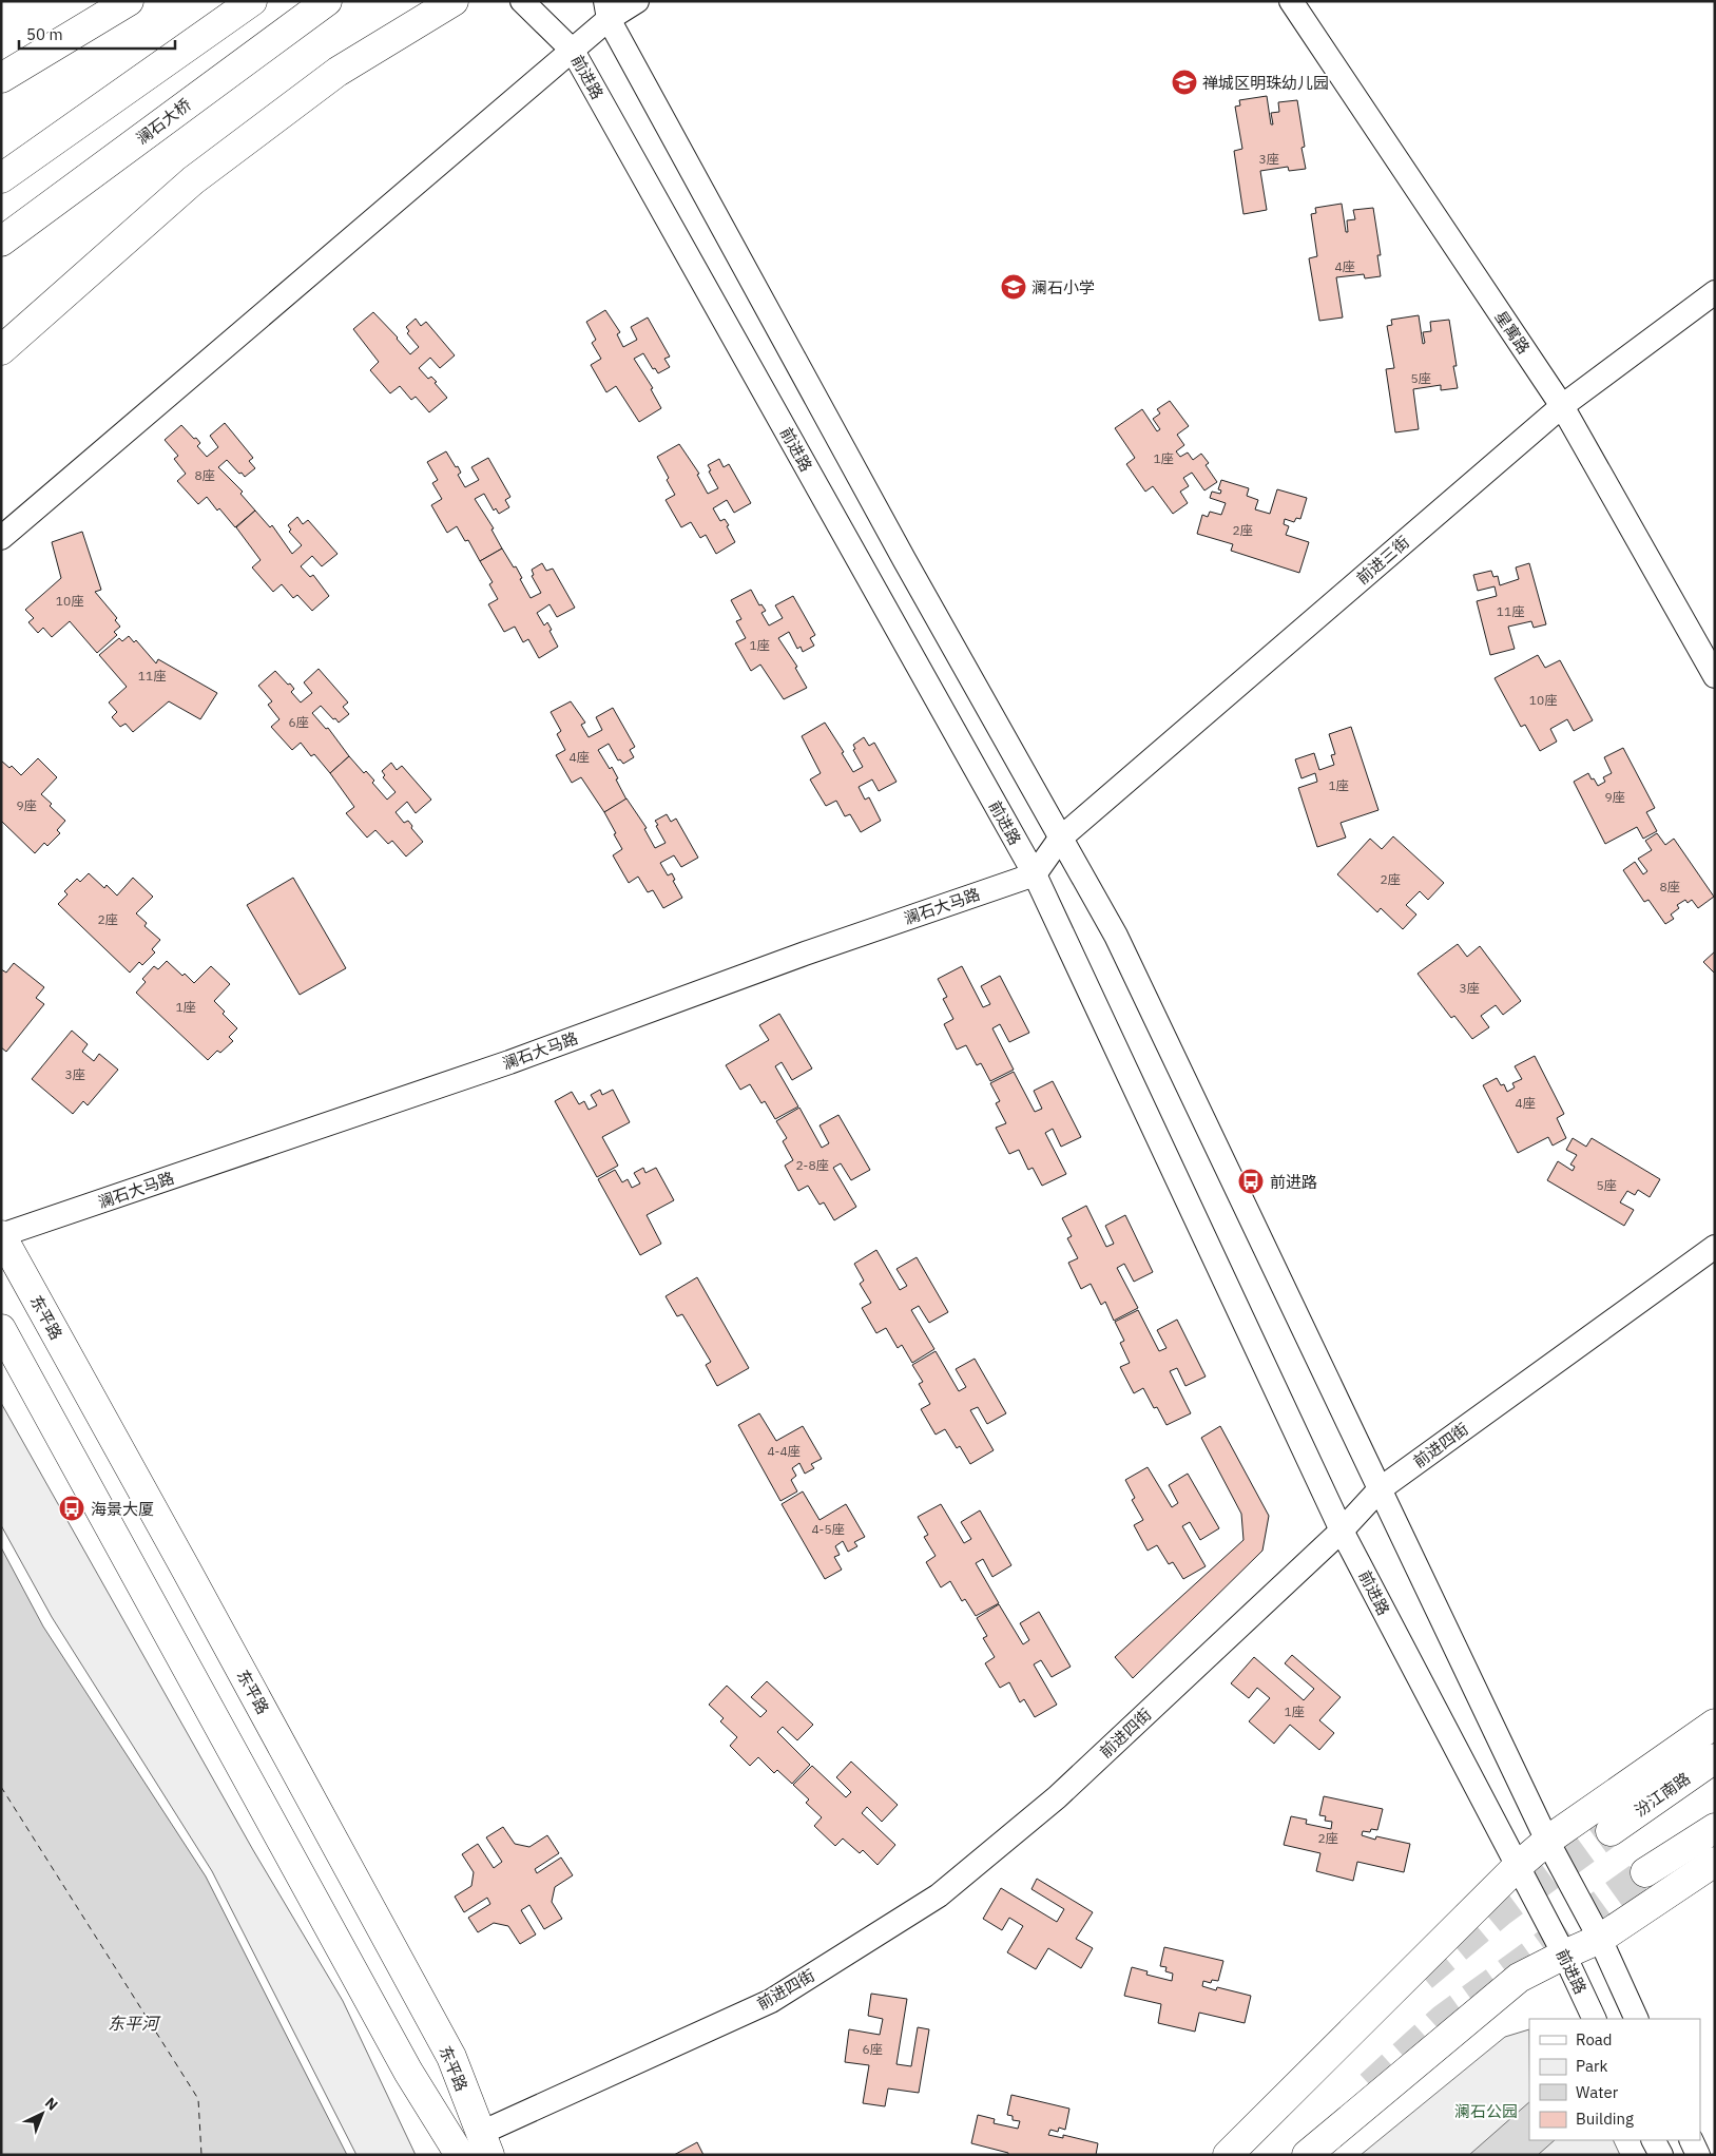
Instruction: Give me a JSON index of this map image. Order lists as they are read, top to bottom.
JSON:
{
  "streets": {
    "main road": ["澜石大桥", "东平路", "汾江南路"],
    "street": [
      "前进路",
      "星寓路",
      "前进三街",
      "澜石大马路",
      "前进四街"
    ]
  },
  "crossings": [
    ["前进路", "澜石大马路"],
    ["前进路", "前进四街"],
    ["星寓路", "前进三街"],
    ["澜石大马路", "东平路"],
    ["东平路", "前进四街"]
  ],
  "water": ["东平河"],
  "parks": ["澜石公园"],
  "places": {
    "school or university": ["禅城区明珠幼儿园", "澜石小学"],
    "bus stop": ["前进路", "海景大厦"]
  },
  "house_numbers": [
    "3座",
    "4座",
    "5座",
    "1座",
    "8座",
    "2座",
    "10座",
    "11座",
    "1座",
    "11座",
    "10座",
    "6座",
    "4座",
    "1座",
    "9座",
    "9座",
    "2座",
    "8座",
    "2座",
    "3座",
    "1座",
    "3座",
    "4座",
    "2-8座",
    "5座",
    "4-4座",
    "4-5座",
    "1座",
    "2座",
    "6座"
  ],
  "legend": [
    "Road",
    "Park",
    "Water",
    "Building"
  ],
  "scale_bar": "50 m",
  "north": "top right"
}
